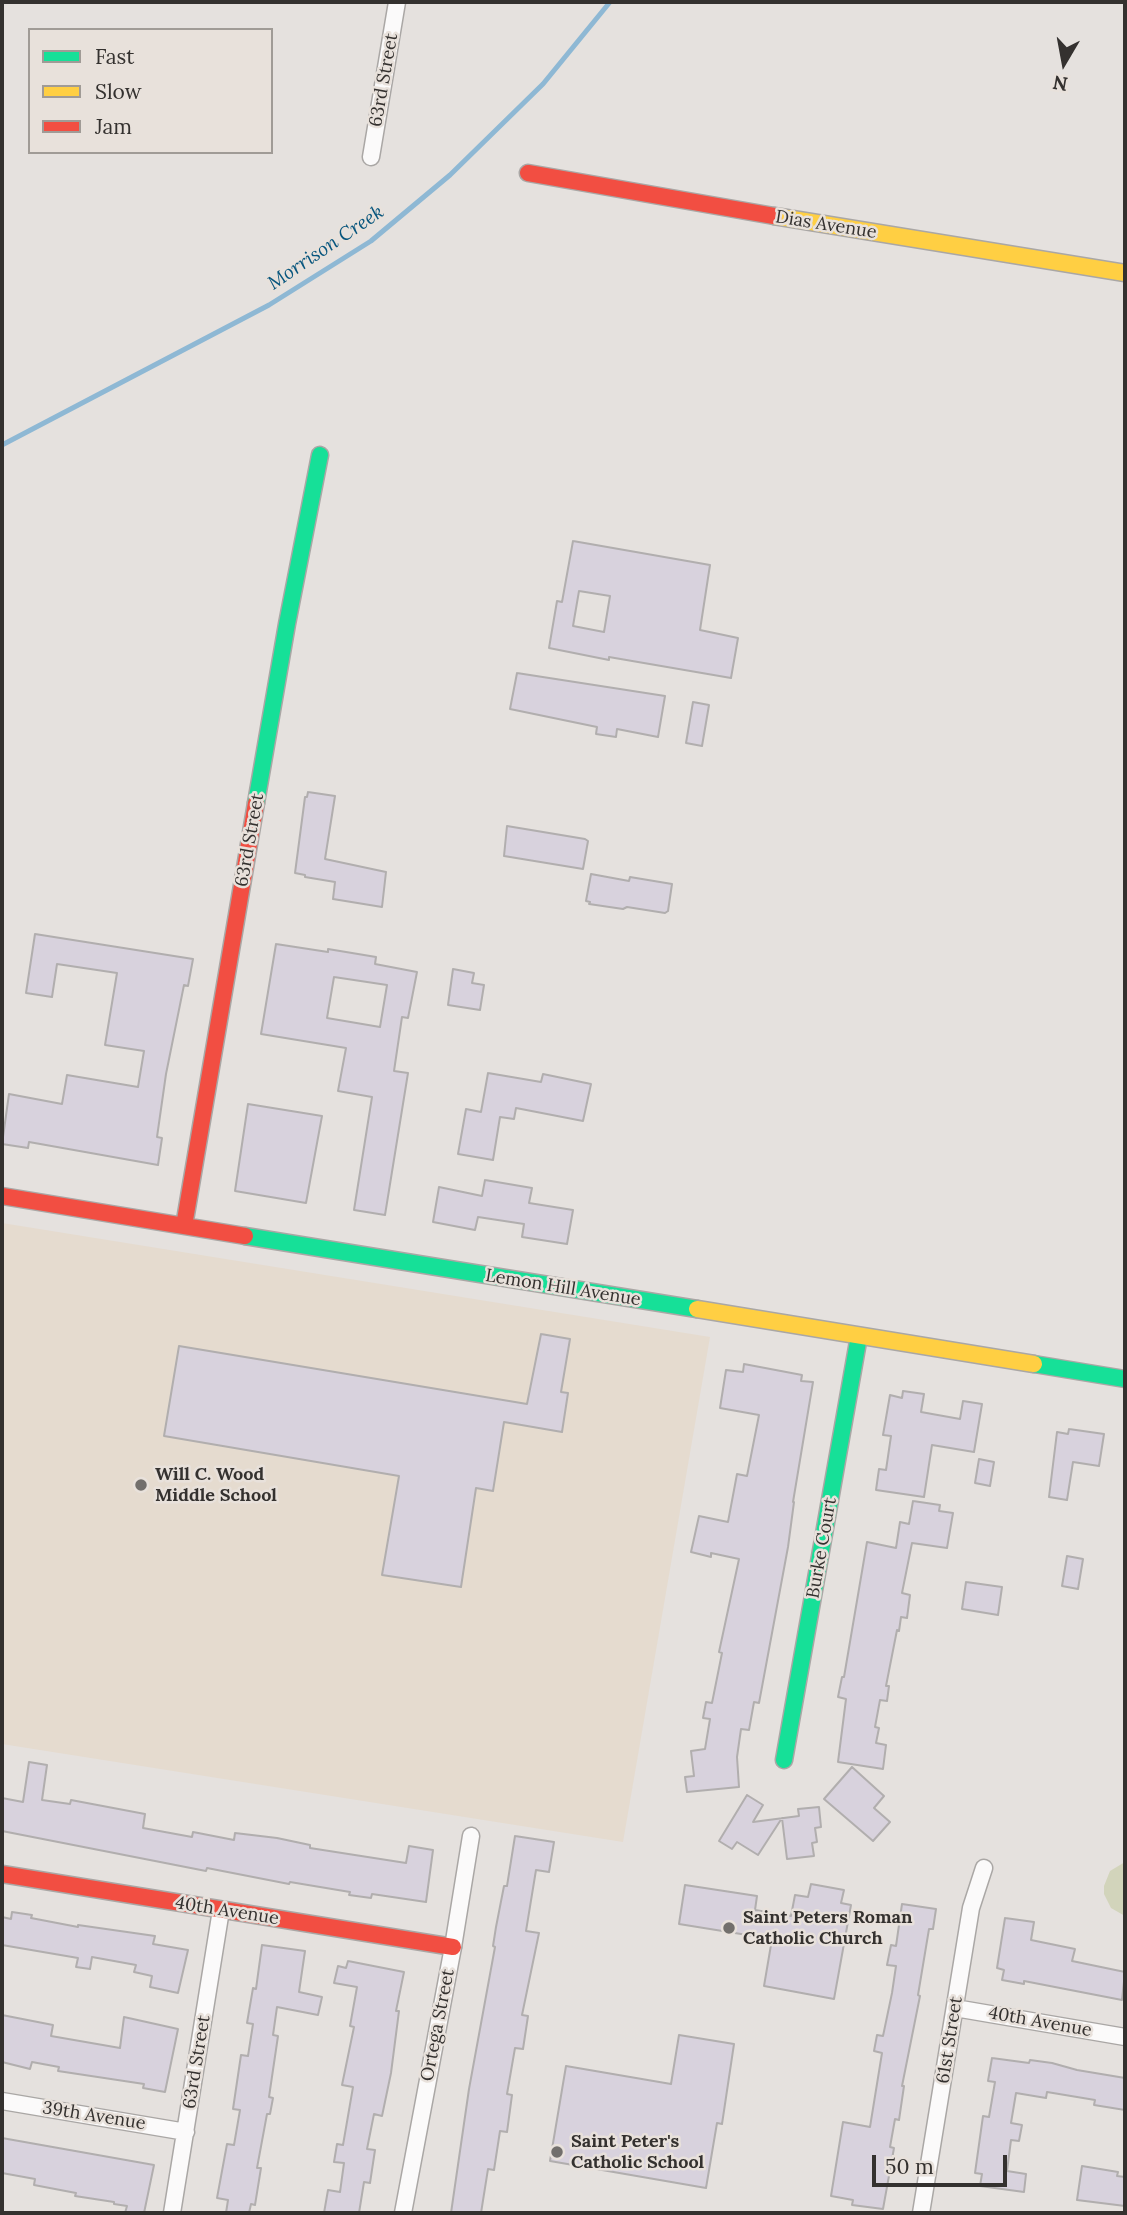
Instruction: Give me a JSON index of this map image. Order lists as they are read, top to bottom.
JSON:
{
  "streets": {
    "street": [
      "63rd Street",
      "Dias Avenue",
      "Lemon Hill Avenue",
      "Burke Court",
      "40th Avenue",
      "Ortega Street",
      "61st Street",
      "39th Avenue"
    ]
  },
  "crossings": [
    ["63rd Street", "Lemon Hill Avenue"],
    ["63rd Street", "40th Avenue"],
    ["63rd Street", "39th Avenue"],
    ["Lemon Hill Avenue", "Burke Court"],
    ["40th Avenue", "Ortega Street"],
    ["40th Avenue", "61st Street"]
  ],
  "water": ["Morrison Creek"],
  "places": ["Will C. Wood Middle School", "Saint Peters Roman Catholic Church", "Saint Peter's Catholic School"],
  "legend": ["Fast", "Slow", "Jam"],
  "scale_bar": "50 m",
  "north": "bottom"
}
